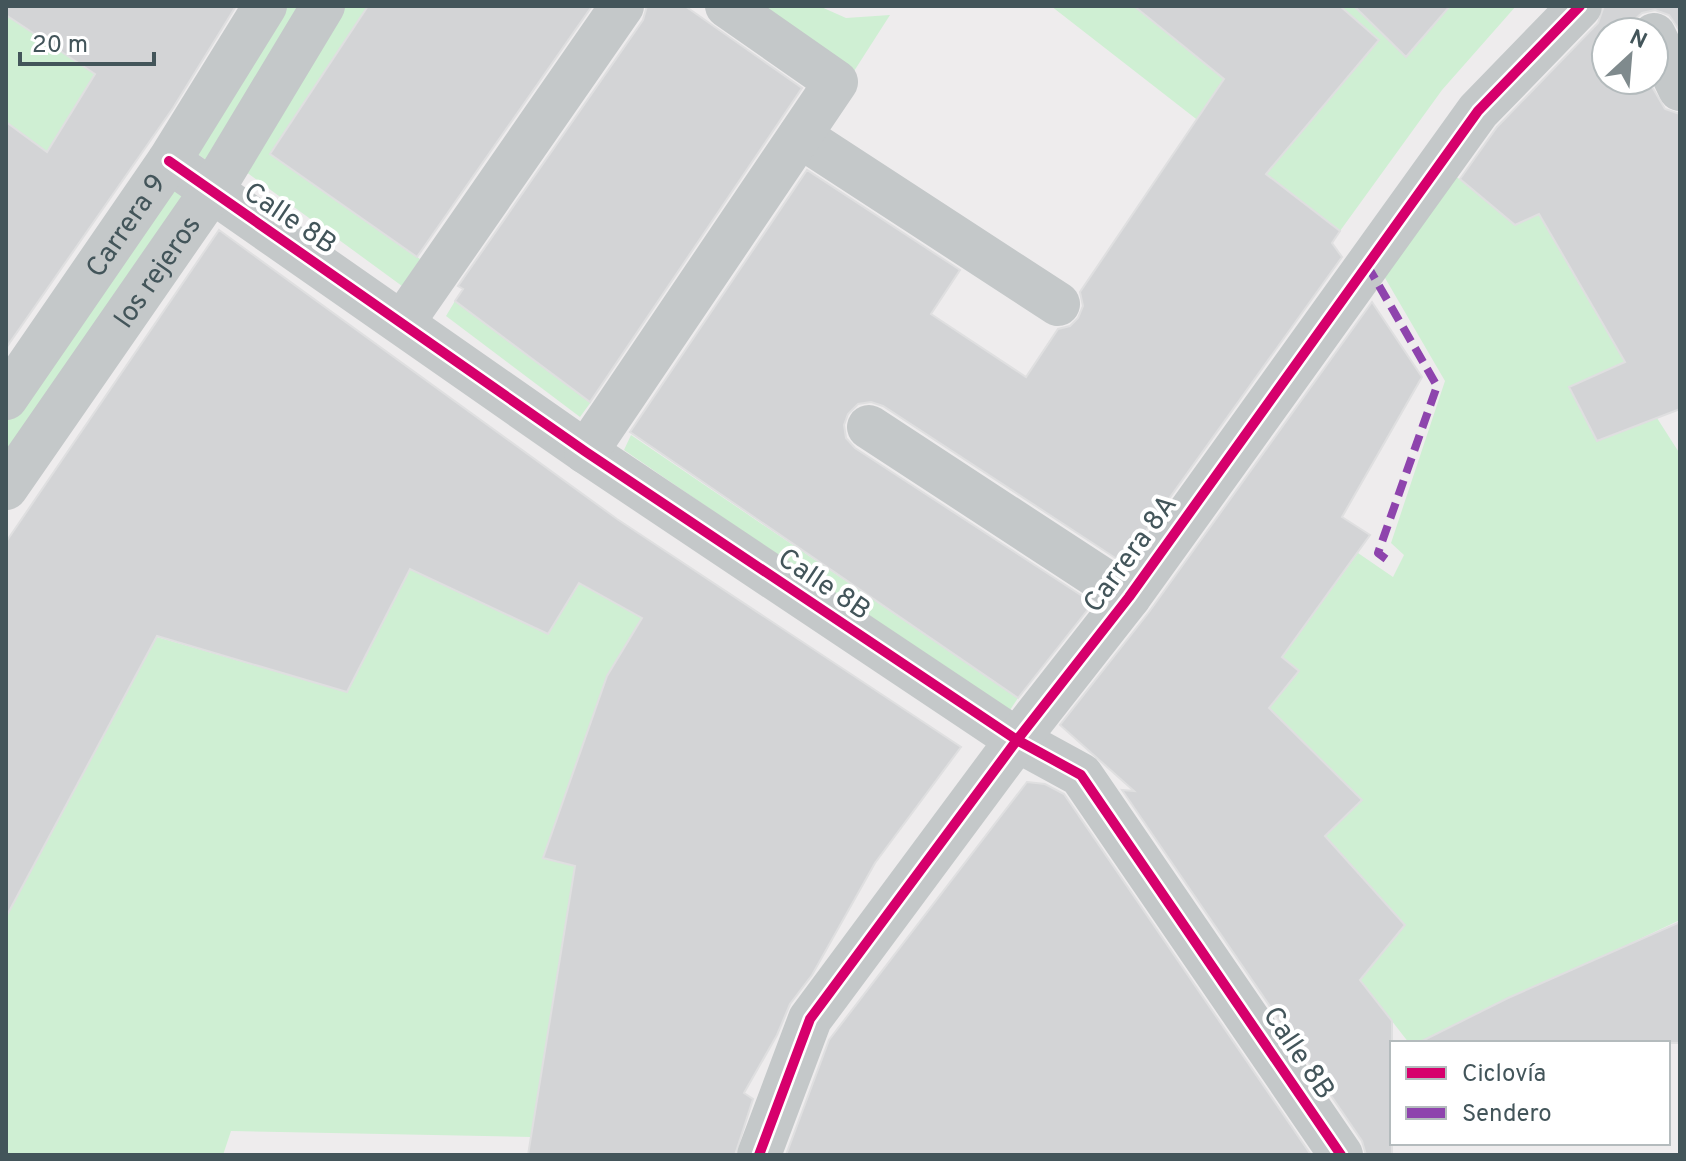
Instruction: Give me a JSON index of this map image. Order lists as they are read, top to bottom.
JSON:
{
  "streets": {
    "street": [
      "Calle 8B",
      "Carrera 9",
      "los rejeros",
      "Carrera 8A"
    ]
  },
  "crossings": [
    ["Calle 8B", "Carrera 9"],
    ["Calle 8B", "los rejeros"],
    ["Calle 8B", "Carrera 8A"]
  ],
  "legend": ["Ciclovía", "Sendero"],
  "scale_bar": "20 m",
  "north": "top right"
}
